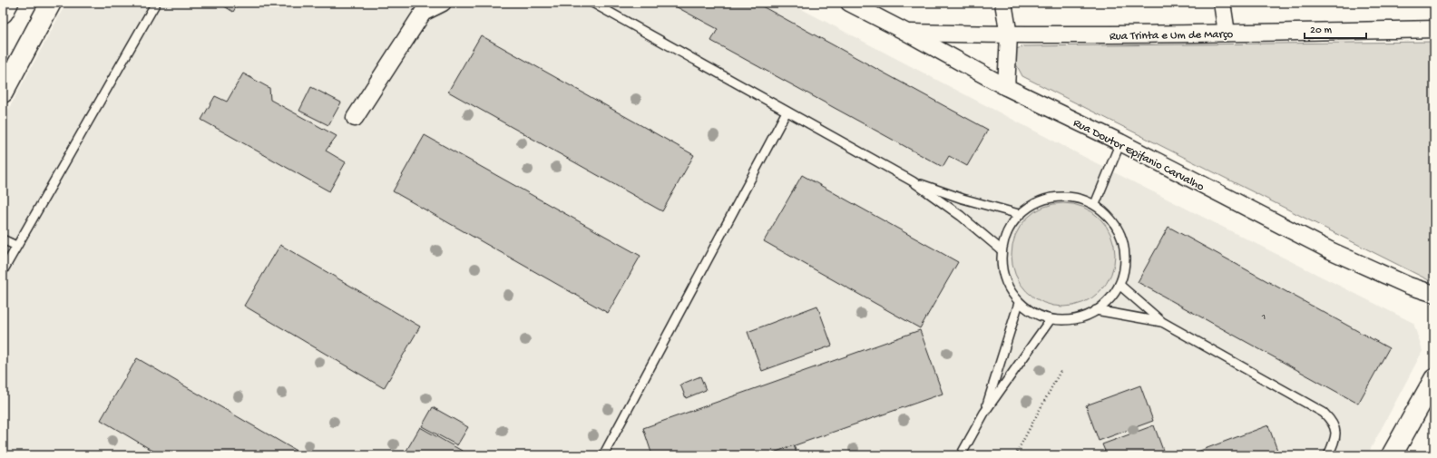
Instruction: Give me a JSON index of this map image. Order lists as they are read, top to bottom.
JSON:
{
  "streets": {
    "street": ["Rua Trinta e Um de Março", "Rua Doutor Epifanio Carvalho"]
  },
  "crossings": [
    ["Rua Trinta e Um de Março", "Rua Doutor Epifanio Carvalho"]
  ],
  "house_numbers": ["1"],
  "scale_bar": "20 m"
}
